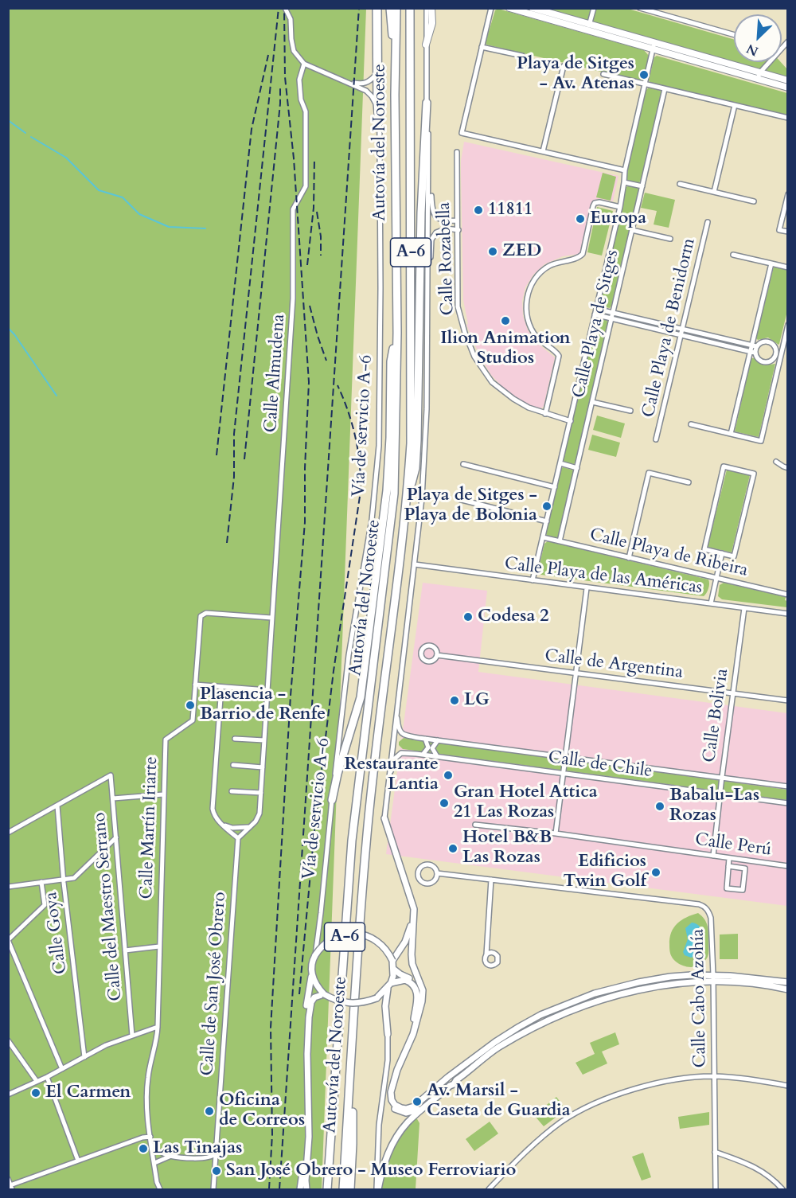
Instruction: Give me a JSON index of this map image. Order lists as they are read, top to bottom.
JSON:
{
  "streets": {
    "highway": ["Autovía del Noroeste", "A-6"],
    "street": [
      "Calle Rozabella",
      "Calle Playa de Sitges",
      "Calle Playa de Benidorm",
      "Calle Almudena",
      "Vía de servicio A-6",
      "Calle Playa de Ribeira",
      "Calle Playa de las Américas",
      "Calle de Argentina",
      "Calle Bolivia",
      "Calle de Chile",
      "Calle Martín Iriarte",
      "Calle Perú",
      "Calle del Maestro Serrano",
      "Calle Goya",
      "Calle de San José Obrero",
      "Calle Cabo Azohía"
    ]
  },
  "crossings": [
    ["Calle Rozabella", "Calle Playa de Sitges"],
    ["Calle Playa de Sitges", "Calle Playa de Ribeira"],
    ["Calle Playa de Sitges", "Calle Playa de las Américas"],
    ["Calle Almudena", "Calle Martín Iriarte"],
    ["Calle Almudena", "Calle de San José Obrero"],
    ["Calle Playa de las Américas", "Calle Bolivia"],
    ["Calle de Argentina", "Calle Bolivia"],
    ["Calle Bolivia", "Calle de Chile"],
    ["Calle Bolivia", "Calle Perú"],
    ["Calle del Maestro Serrano", "Calle Goya"]
  ],
  "places": [
    "Playa de Sitges - Av. Atenas",
    "11811",
    "Europa",
    "ZED",
    "Ilion Animation Studios",
    "Playa de Sitges - Playa de Bolonia",
    "Codesa 2",
    "LG",
    "Plasencia - Barrio de Renfe",
    "Restaurante Lantia",
    "Gran Hotel Attica 21 Las Rozas",
    "Babalu-Las Rozas",
    "Hotel B&B Las Rozas",
    "Edificios Twin Golf",
    "El Carmen",
    "Av. Marsil - Caseta de Guardia",
    "Oficina de Correos",
    "Las Tinajas",
    "San José Obrero - Museo Ferroviario"
  ],
  "north": "bottom left"
}
